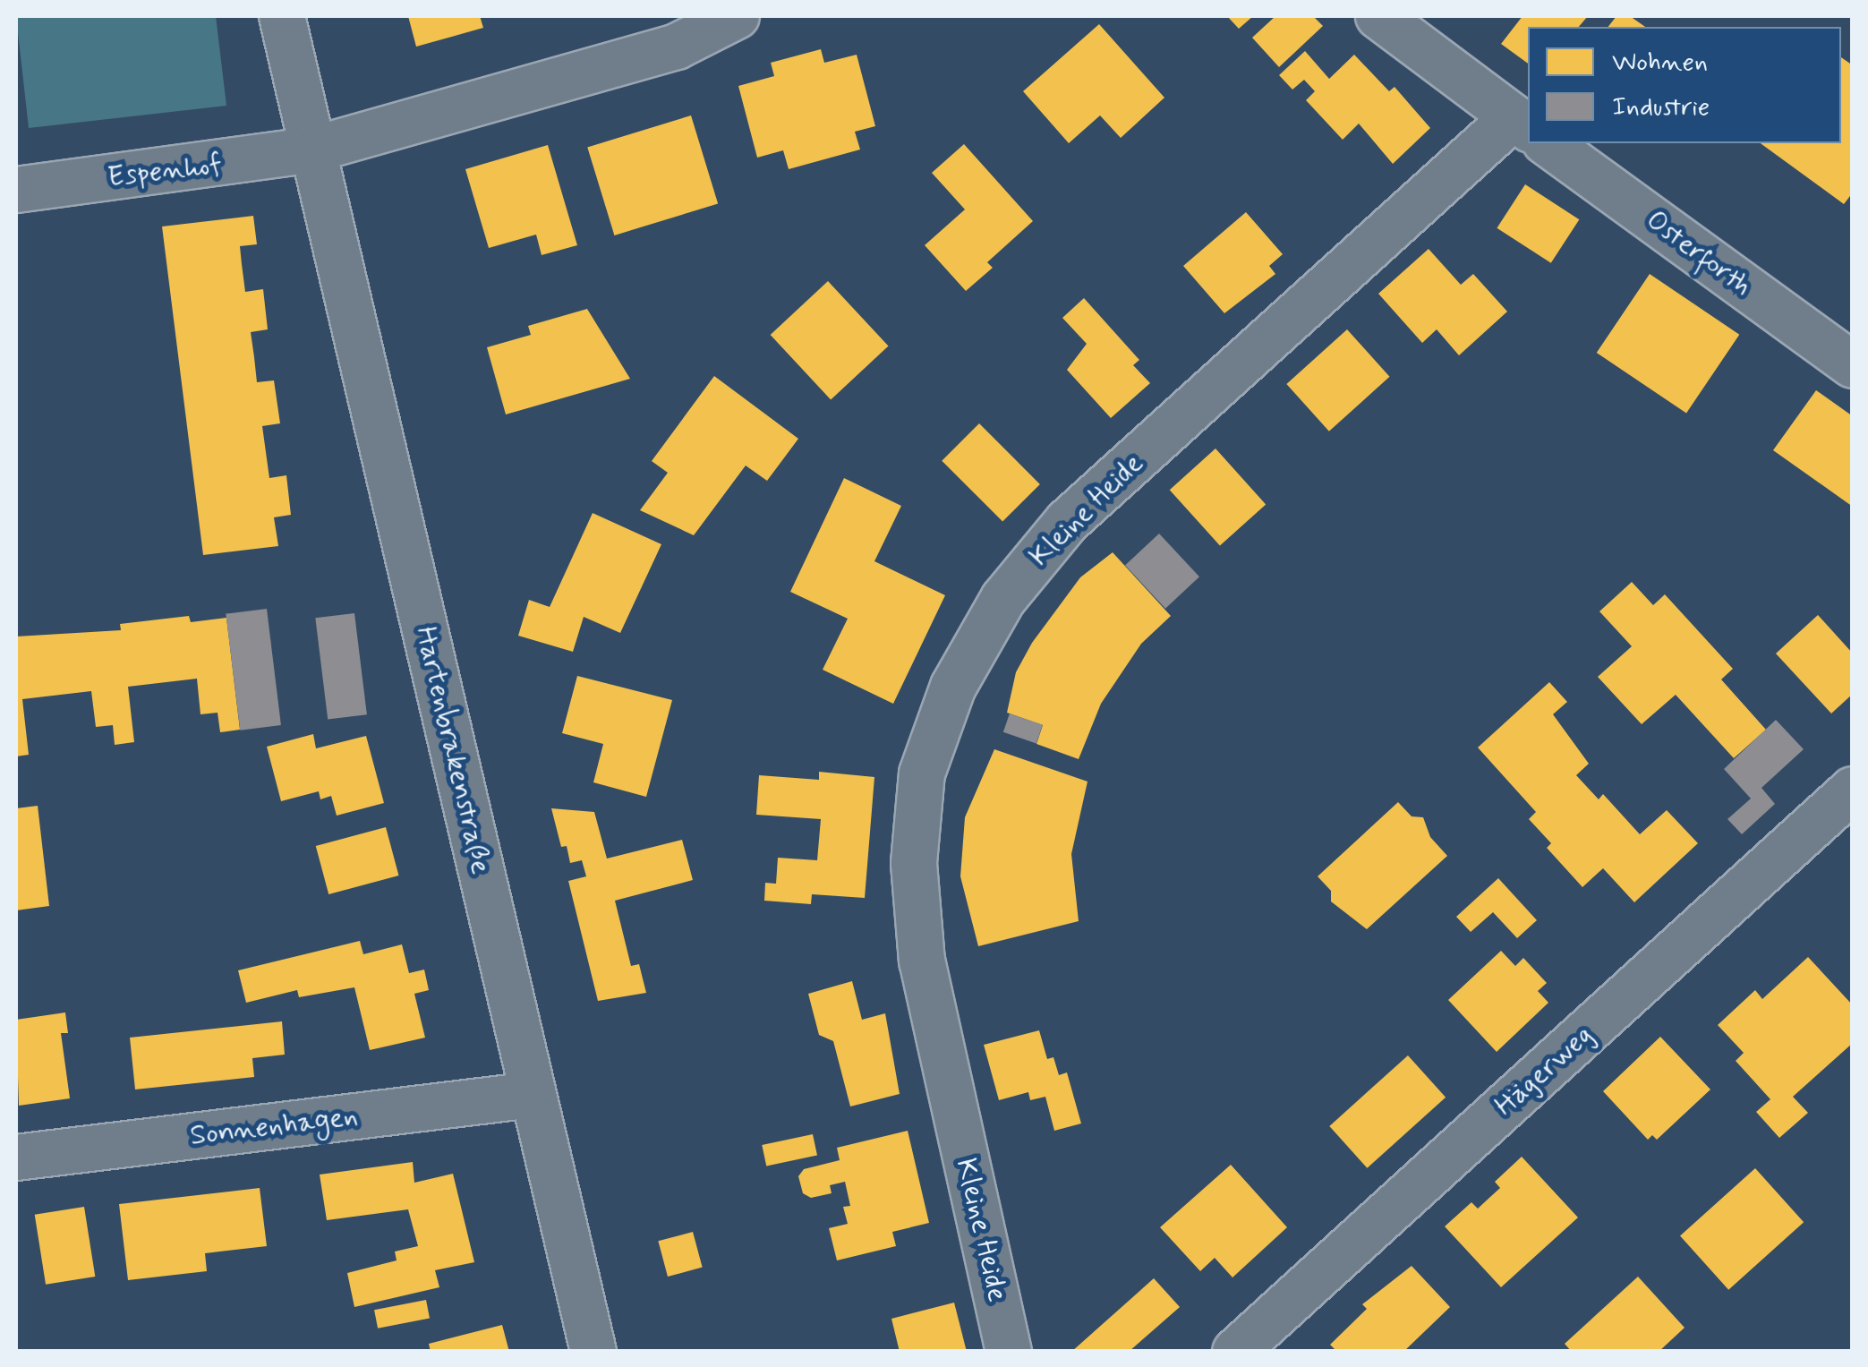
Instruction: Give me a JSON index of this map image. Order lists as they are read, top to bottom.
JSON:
{
  "streets": {
    "street": [
      "Espenhof",
      "Osterforth",
      "Kleine Heide",
      "Hartenbrakenstraße",
      "Hägerweg",
      "Sonnenhagen"
    ]
  },
  "crossings": [
    ["Espenhof", "Hartenbrakenstraße"],
    ["Hartenbrakenstraße", "Sonnenhagen"]
  ],
  "legend": ["Wohnen", "Industrie"]
}
